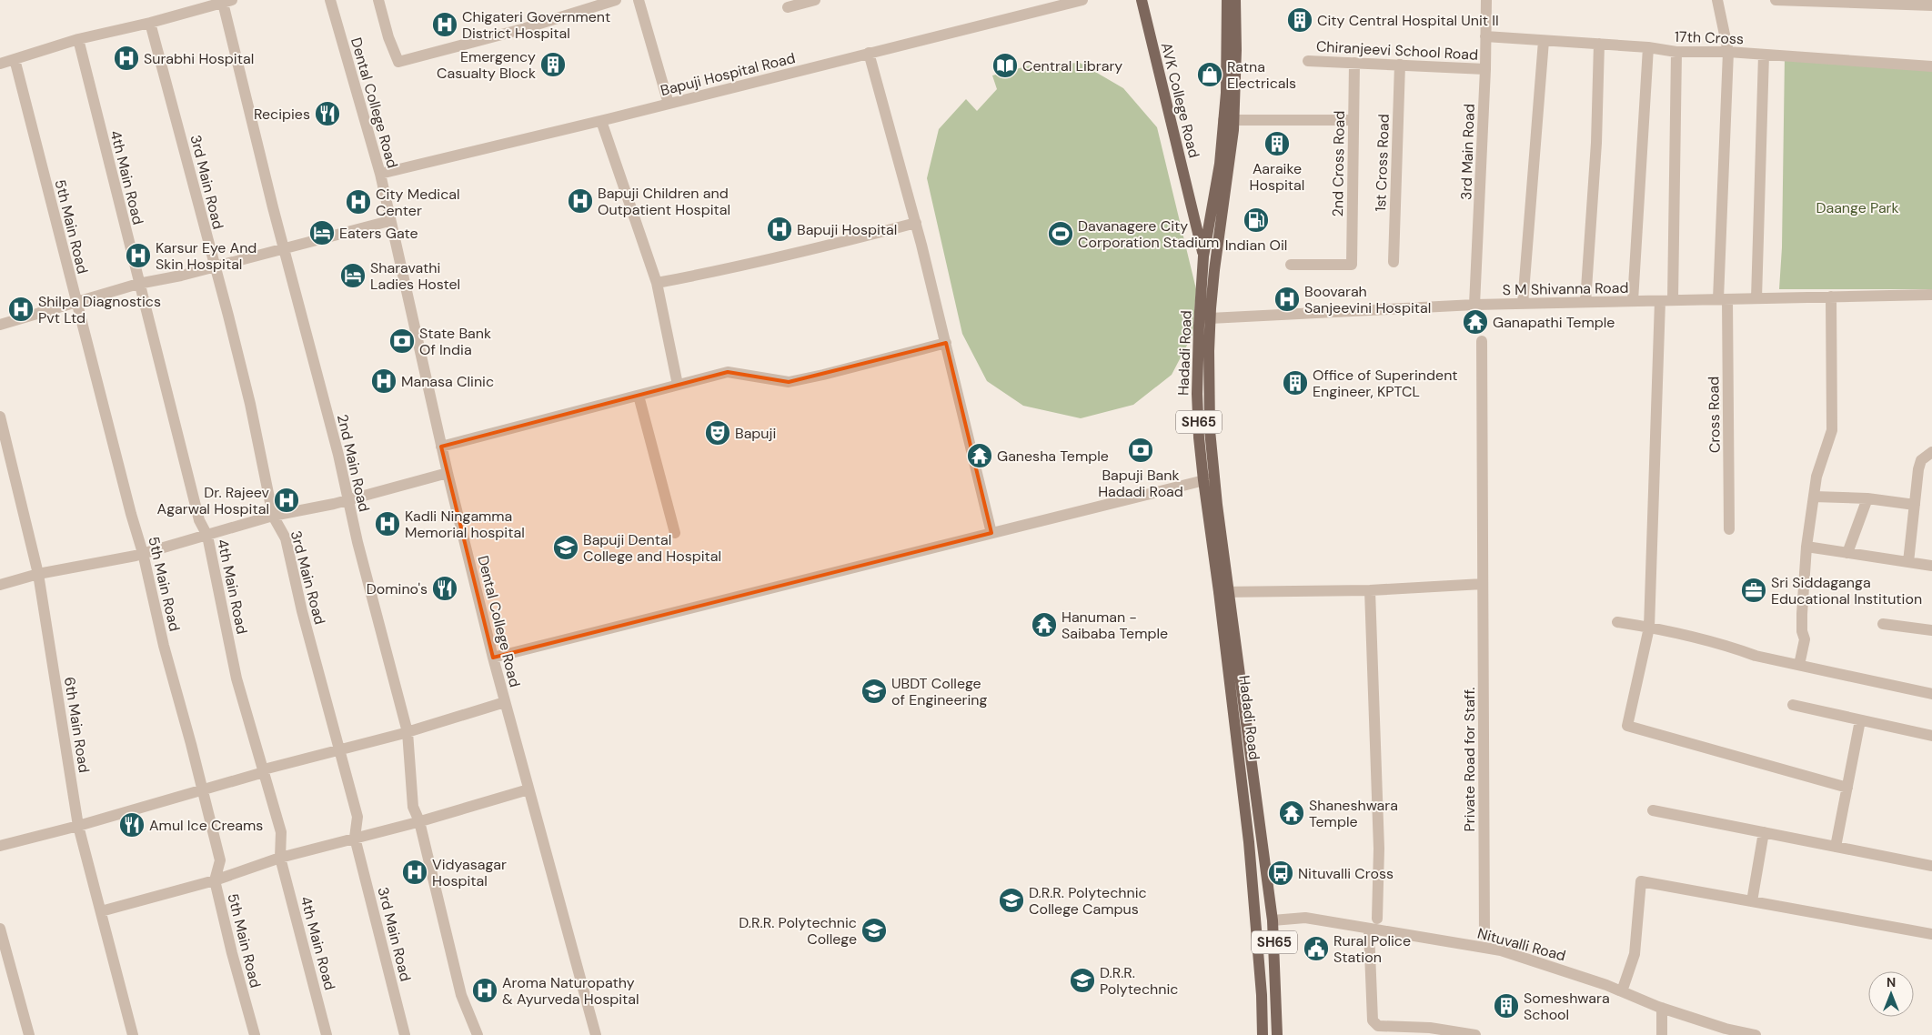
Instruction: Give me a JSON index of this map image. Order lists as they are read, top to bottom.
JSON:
{
  "streets": {
    "main road": ["AVK College Road", "Hadadi Road", "SH65"],
    "street": [
      "17th Cross",
      "Chiranjeevi School Road",
      "Bapuji Hospital Road",
      "Dental College Road",
      "3rd Main Road",
      "1st Cross Road",
      "2nd Cross Road",
      "4th Main Road",
      "5th Main Road",
      "S M Shivanna Road",
      "Cross Road",
      "2nd Main Road",
      "6th Main Road",
      "Private Road for Staff.",
      "Nituvalli Road"
    ]
  },
  "crossings": [
    ["17th Cross", "3rd Main Road"],
    ["17th Cross", "Cross Road"],
    ["Chiranjeevi School Road", "3rd Main Road"],
    ["Chiranjeevi School Road", "1st Cross Road"],
    ["Chiranjeevi School Road", "2nd Cross Road"],
    ["Bapuji Hospital Road", "Dental College Road"],
    ["AVK College Road", "Hadadi Road"],
    ["3rd Main Road", "S M Shivanna Road"],
    ["S M Shivanna Road", "Hadadi Road"],
    ["S M Shivanna Road", "Cross Road"],
    ["Hadadi Road", "SH65"],
    ["SH65", "Nituvalli Road"]
  ],
  "parks": ["Daange Park"],
  "places": {
    "building": [
      "City Central Hospital Unit II",
      "Emergency Casualty Block",
      "Aaraike Hospital",
      "Office of Superindent Engineer, KPTCL",
      "Someshwara School"
    ],
    "hospital": [
      "Chigateri Government District Hospital",
      "Surabhi Hospital",
      "Bapuji Children and Outpatient Hospital",
      "City Medical Center",
      "Bapuji Hospital",
      "Karsur Eye And Skin Hospital",
      "Boovarah Sanjeevini Hospital",
      "Shilpa Diagnostics Pvt Ltd",
      "Manasa Clinic",
      "Dr. Rajeev Agarwal Hospital",
      "Kadli Ningamma Memorial hospital",
      "Vidyasagar Hospital",
      "Aroma Naturopathy & Ayurveda Hospital"
    ],
    "library": ["Central Library"],
    "shop": ["Ratna Electricals"],
    "restaurant": ["Recipies", "Domino's", "Amul Ice Creams"],
    "fuel station": ["Indian Oil"],
    "hotel": ["Eaters Gate", "Sharavathi Ladies Hostel"],
    "sports": ["Davanagere City Corporation Stadium"],
    "temple": [
      "Ganapathi Temple",
      "Ganesha Temple",
      "Hanuman - Saibaba Temple",
      "Shaneshwara Temple"
    ],
    "bank": ["State Bank Of India", "Bapuji Bank Hadadi Road"],
    "theatre": ["Bapuji"],
    "school or university": [
      "Bapuji Dental College and Hospital",
      "UBDT College of Engineering",
      "D.R.R. Polytechnic College Campus",
      "D.R.R. Polytechnic College",
      "D.R.R. Polytechnic"
    ],
    "office": ["Sri Siddaganga Educational Institution"],
    "bus stop": ["Nituvalli Cross"],
    "public building": ["Rural Police Station"]
  },
  "north": "top"
}
